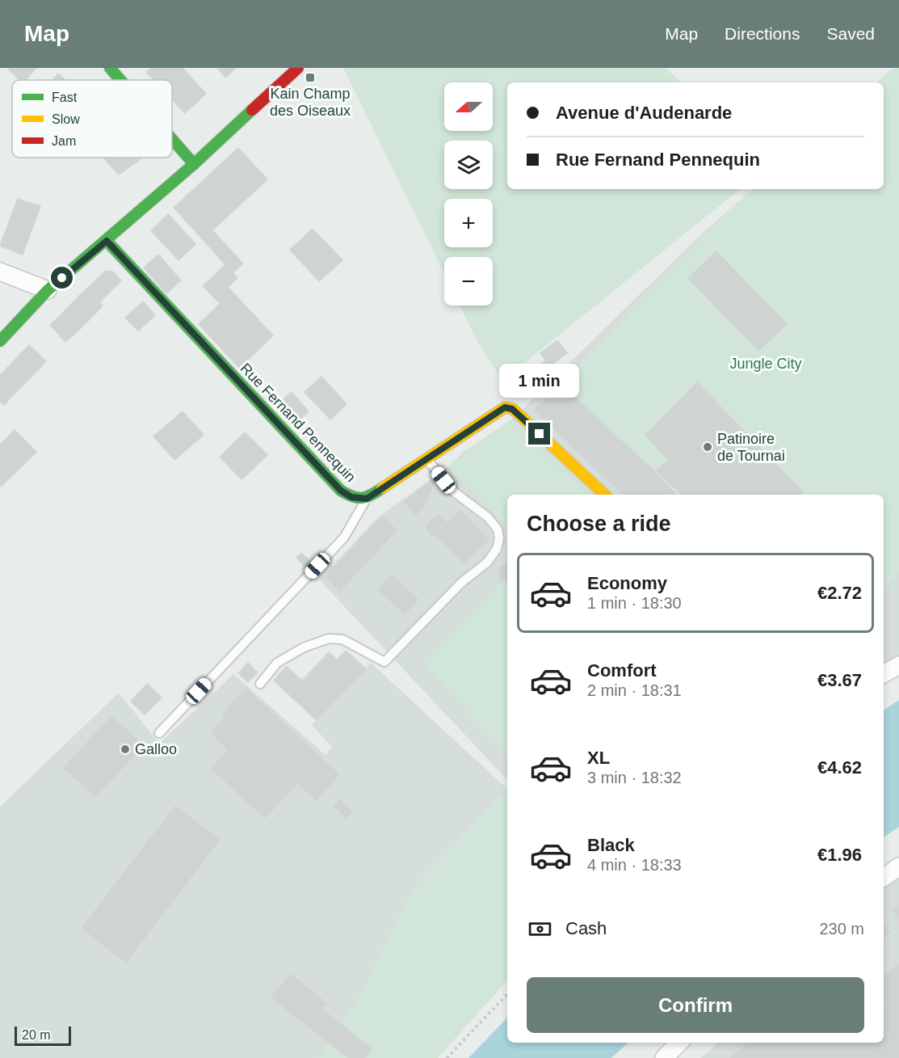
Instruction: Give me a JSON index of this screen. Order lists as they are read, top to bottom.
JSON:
{
  "streets": {
    "street": ["Rue Fernand Pennequin"]
  },
  "parks": ["Jungle City"],
  "places": {
    "transit": ["Kain Champ des Oiseaux"],
    "other": ["Patinoire de Tournai", "Galloo"]
  },
  "legend": ["Fast", "Slow", "Jam"],
  "scale_bar": "20 m",
  "north": "left",
  "page": {
    "header": "Map",
    "nav": ["Map", "Directions", "Saved"],
    "map_buttons": ["+", "−"],
    "banner": ["Avenue d'Audenarde", "Rue Fernand Pennequin"],
    "bubble": "1 min",
    "heading": "Choose a ride",
    "list": [
      {
        "name": "Economy",
        "note": "1 min · 18:30",
        "value": "€2.72"
      },
      {
        "name": "Comfort",
        "note": "2 min · 18:31",
        "value": "€3.67"
      },
      {
        "name": "XL",
        "note": "3 min · 18:32",
        "value": "€4.62"
      },
      {
        "name": "Black",
        "note": "4 min · 18:33",
        "value": "€1.96"
      }
    ],
    "pay": ["Cash", "230 m"],
    "buttons": "Confirm",
    "scale": "20 m"
  }
}
